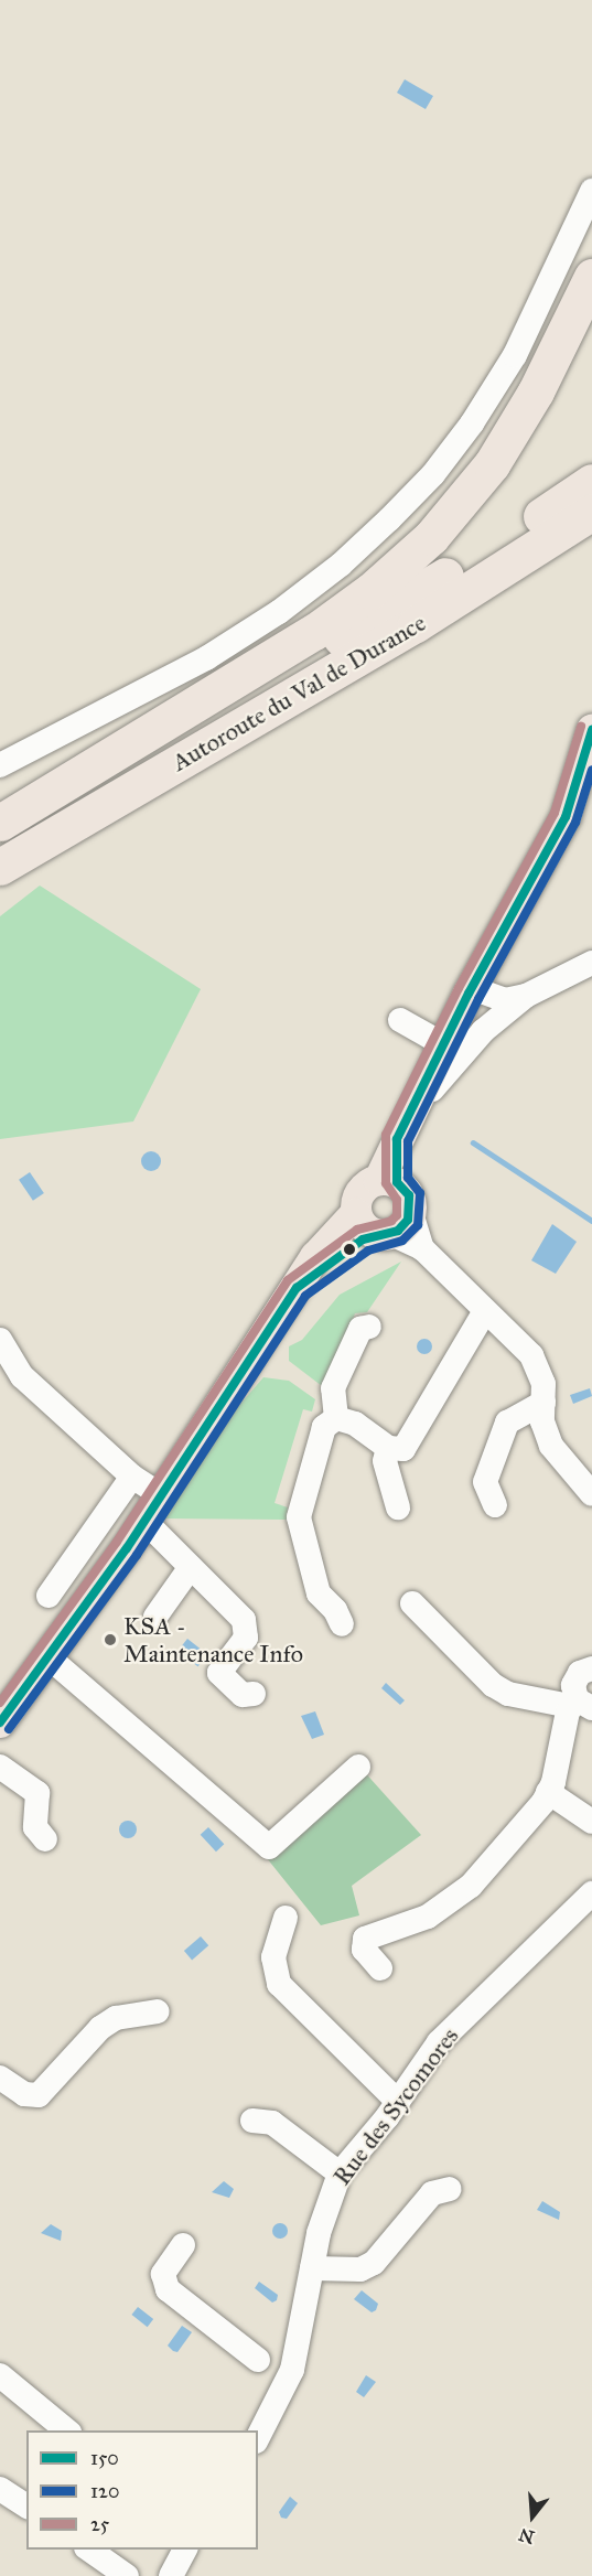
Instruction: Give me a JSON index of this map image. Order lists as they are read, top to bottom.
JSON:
{
  "streets": {
    "highway": ["Autoroute du Val de Durance"],
    "street": ["Rue des Sycomores"]
  },
  "places": ["KSA - Maintenance Info"],
  "lines": ["transit line 25", "transit line 150", "transit line 120"],
  "legend": ["150", "120", "25"],
  "north": "bottom"
}
